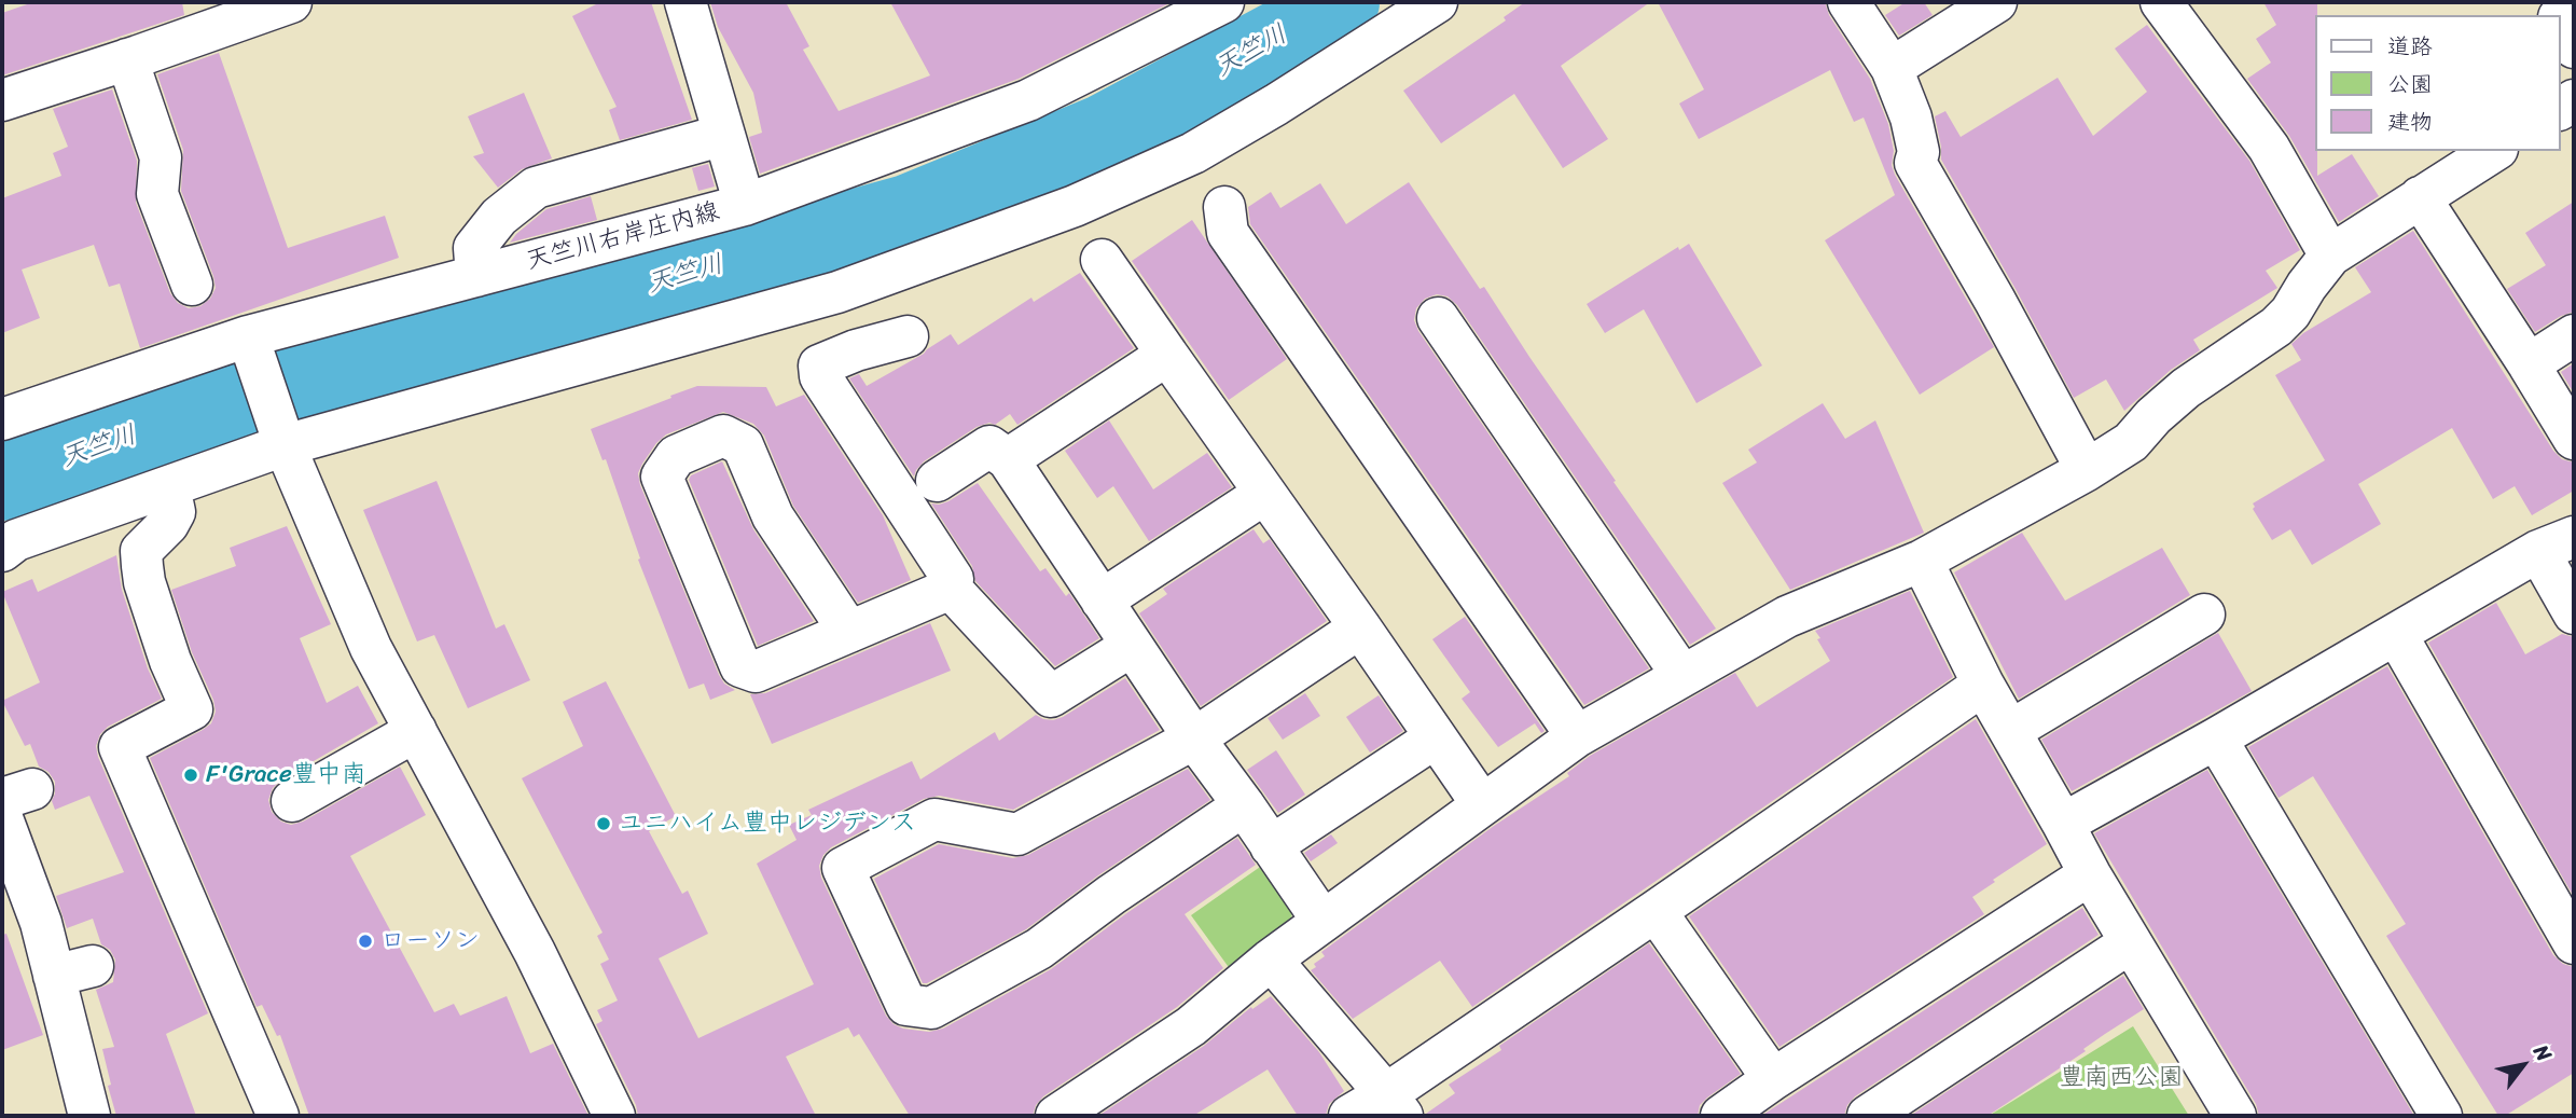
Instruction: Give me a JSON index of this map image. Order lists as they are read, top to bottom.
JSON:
{
  "streets": {
    "street": ["天竺川右岸庄内線"]
  },
  "water": ["天竺川"],
  "parks": ["豊南西公園"],
  "places": ["F'Grace豊中南", "ユニハイム豊中レジデンス", "ローソン"],
  "legend": ["道路", "公園", "建物"],
  "north": "top right"
}
